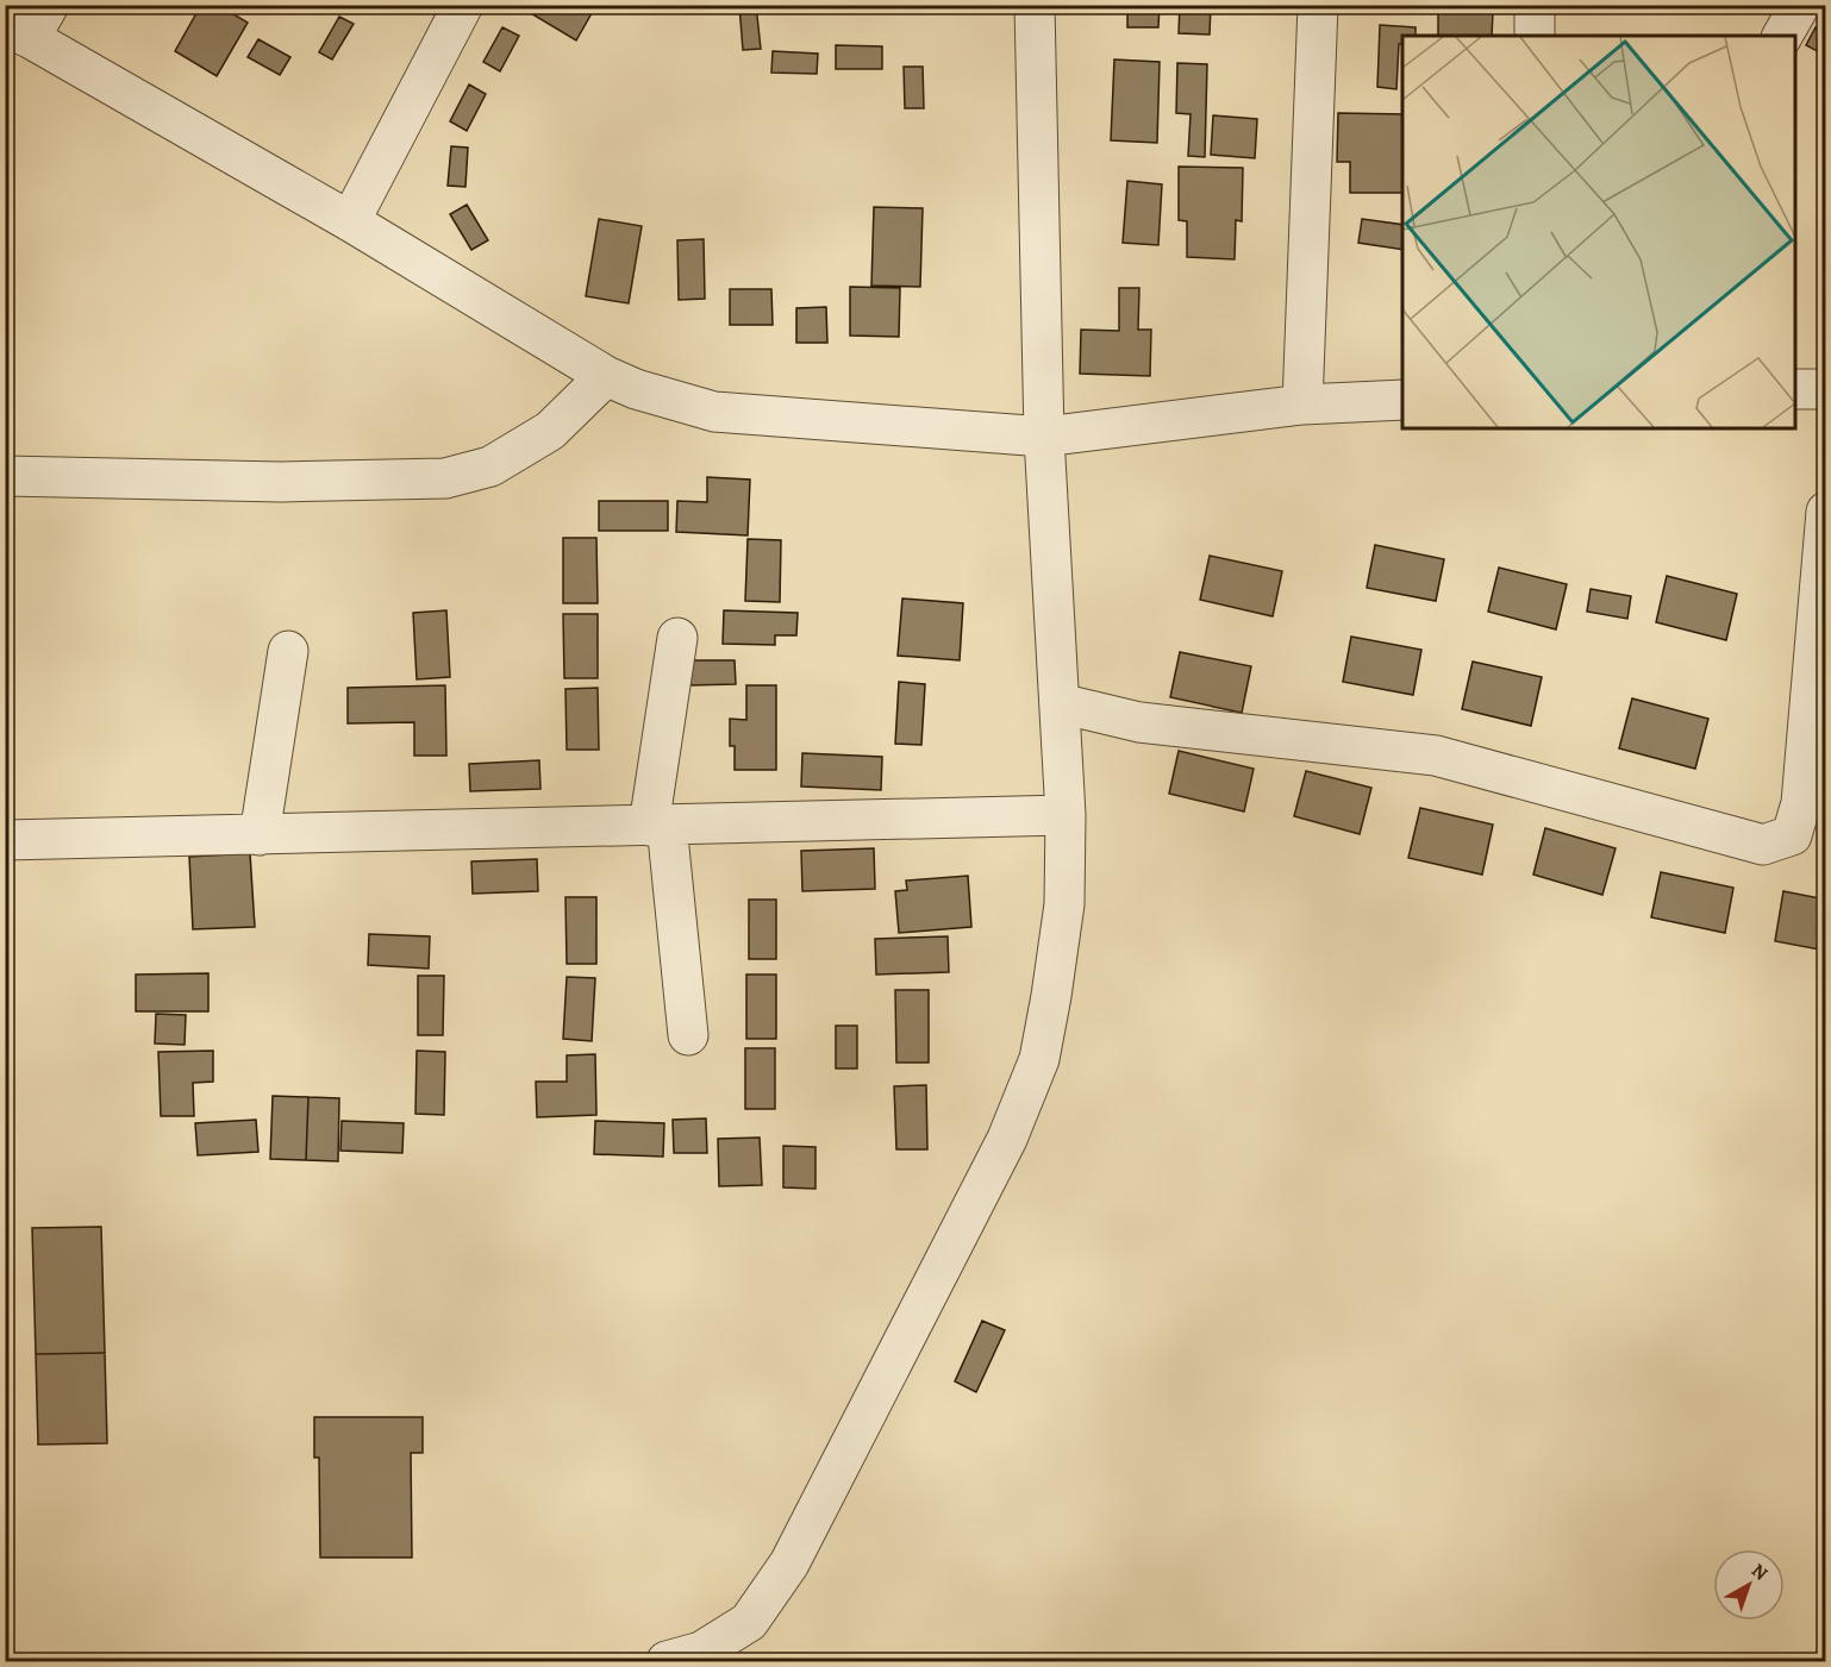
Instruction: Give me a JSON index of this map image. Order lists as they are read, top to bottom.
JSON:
{
  "north": "top right"
}
